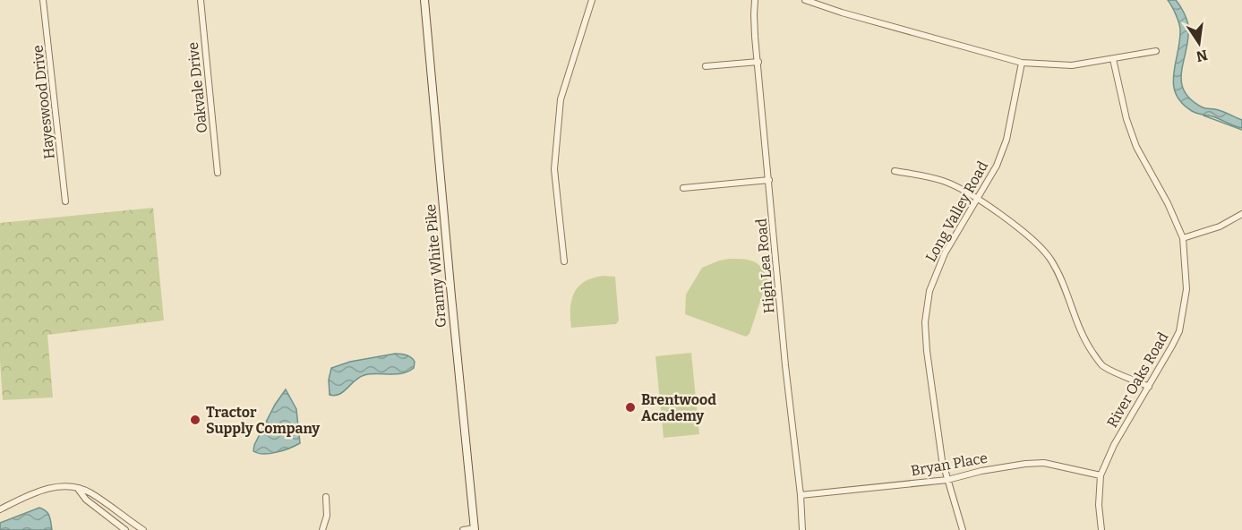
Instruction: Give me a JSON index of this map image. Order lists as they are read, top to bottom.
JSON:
{
  "streets": {
    "main road": ["Granny White Pike"],
    "street": [
      "Oakvale Drive",
      "Hayeswood Drive",
      "Long Valley Road",
      "High Lea Road",
      "River Oaks Road",
      "Bryan Place"
    ]
  },
  "crossings": [
    ["Long Valley Road", "Bryan Place"],
    ["High Lea Road", "Bryan Place"],
    ["River Oaks Road", "Bryan Place"]
  ],
  "places": ["Brentwood Academy", "Tractor Supply Company"],
  "north": "bottom"
}
